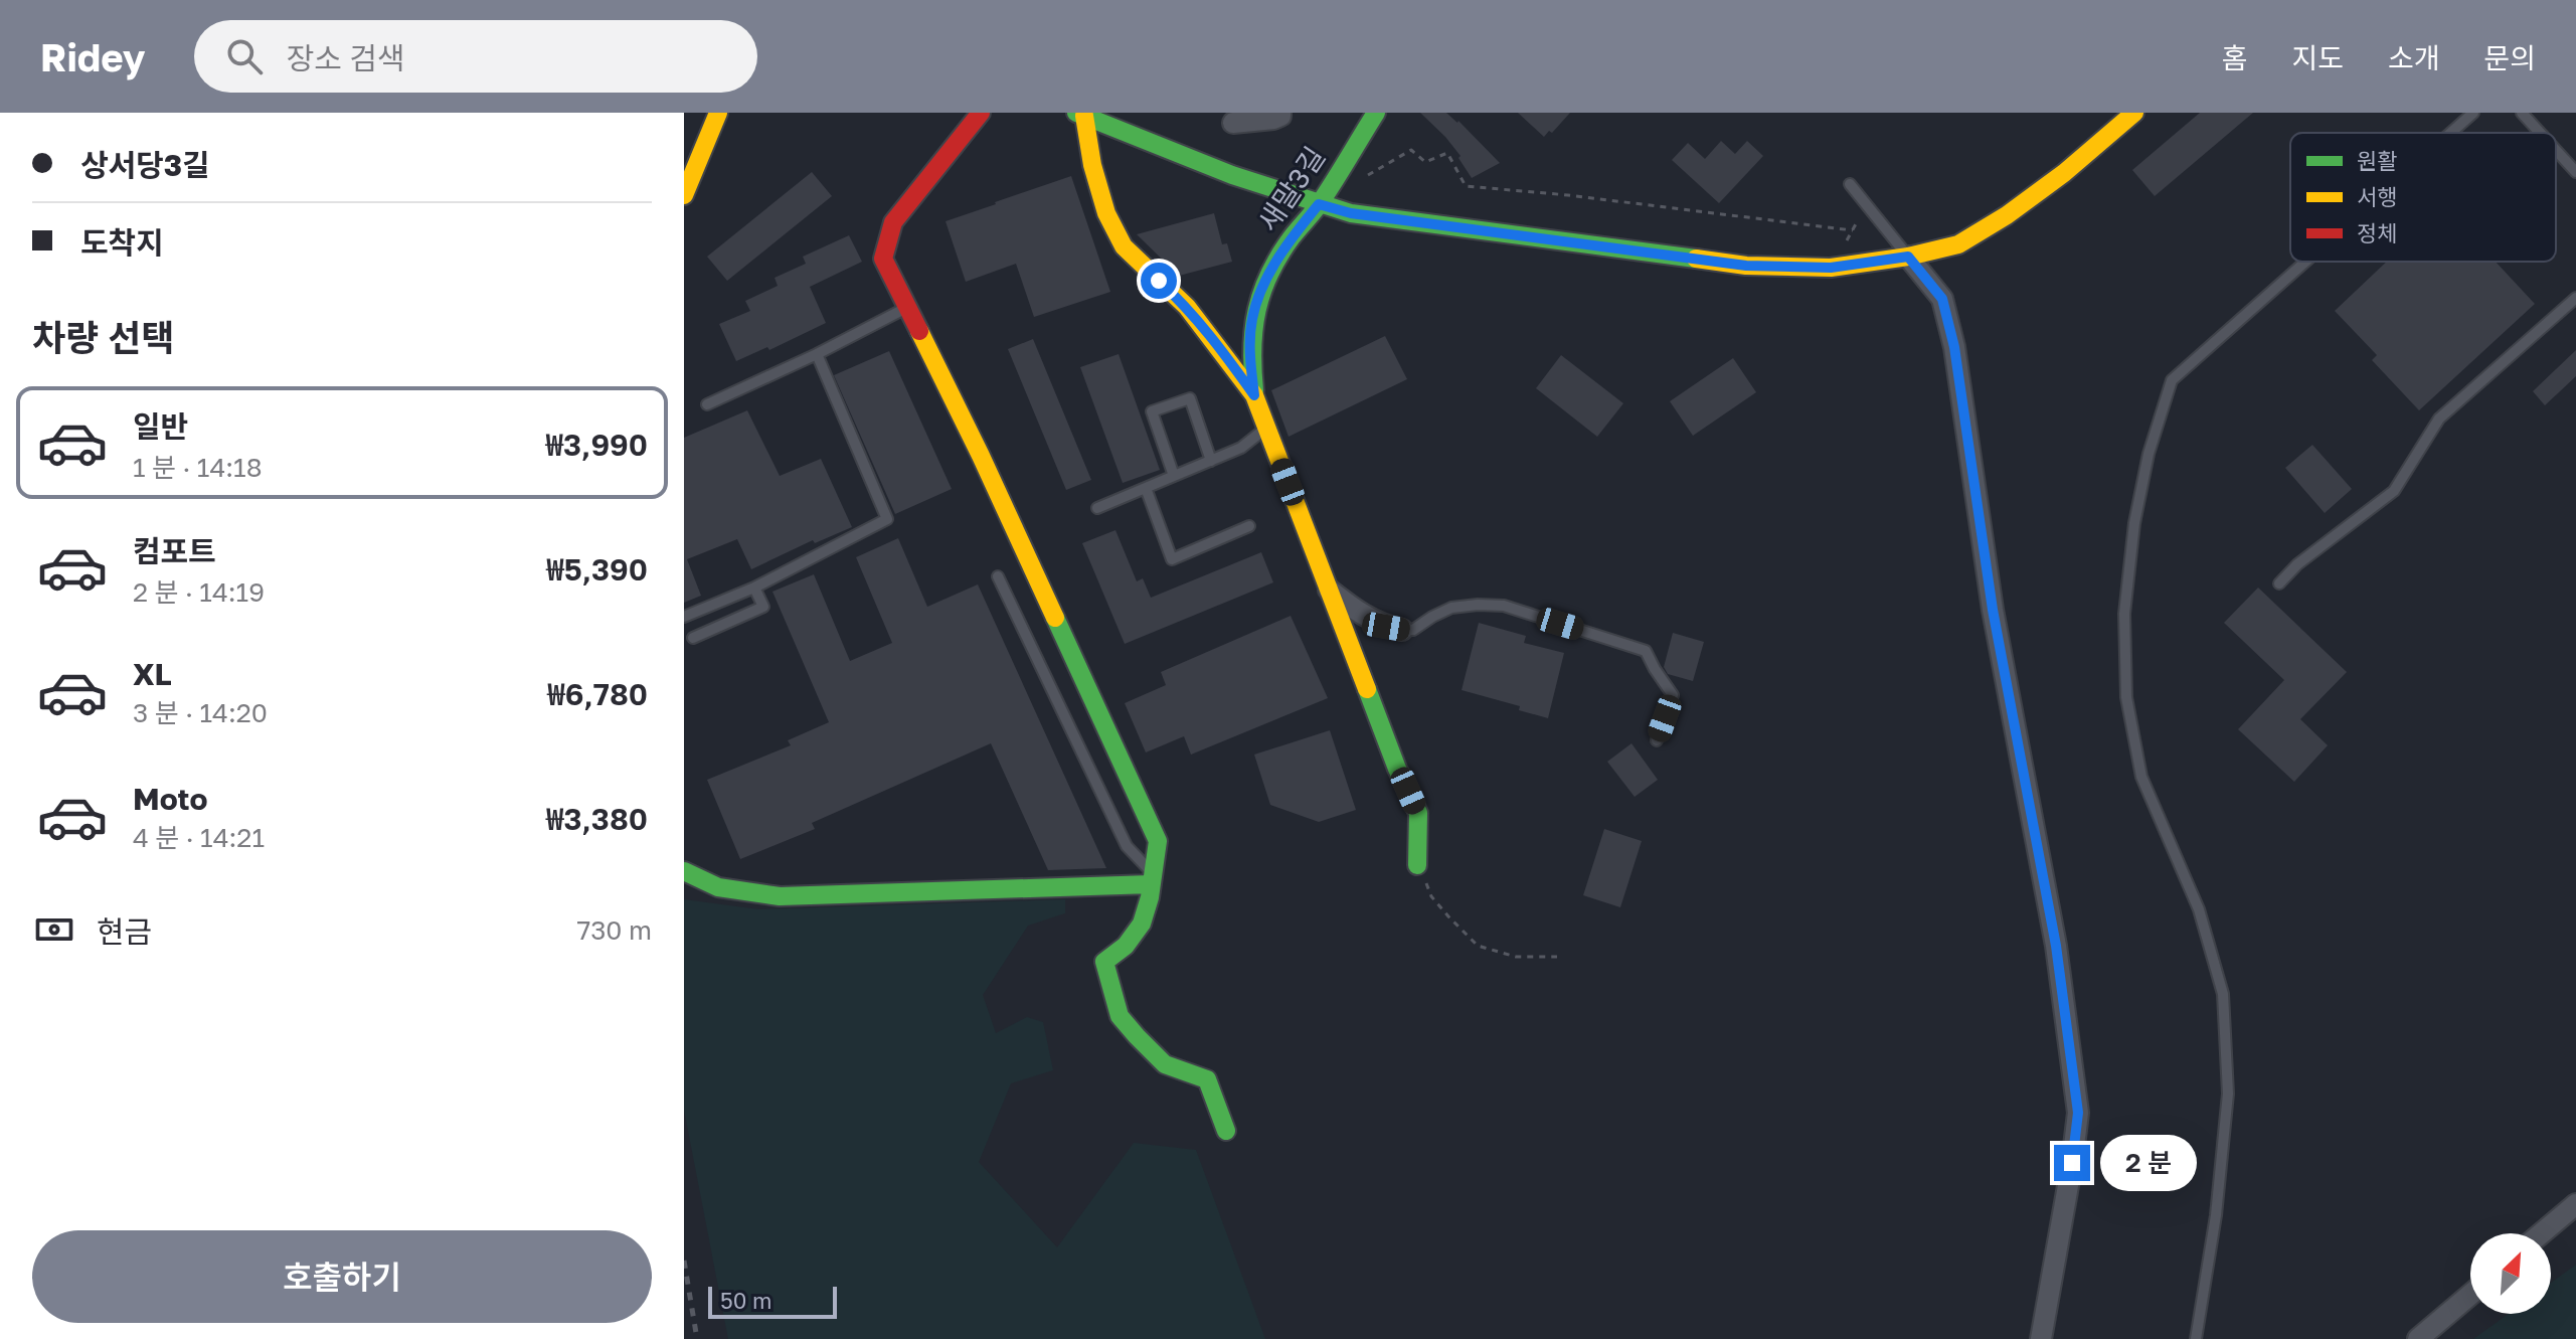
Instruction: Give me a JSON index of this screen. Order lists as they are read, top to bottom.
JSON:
{
  "streets": {
    "street": ["새말3길"]
  },
  "legend": ["원활", "서행", "정체"],
  "scale_bar": "50 m",
  "north": "top right",
  "page": {
    "header": "Ridey",
    "search": "장소 검색",
    "nav": [
      "홈",
      "지도",
      "소개",
      "문의"
    ],
    "banner": ["상서당3길", "도착지"],
    "heading": "차량 선택",
    "list": [
      {
        "name": "일반",
        "note": "1 분 · 14:18",
        "value": "₩3,990"
      },
      {
        "name": "컴포트",
        "note": "2 분 · 14:19",
        "value": "₩5,390"
      },
      {
        "name": "XL",
        "note": "3 분 · 14:20",
        "value": "₩6,780"
      },
      {
        "name": "Moto",
        "note": "4 분 · 14:21",
        "value": "₩3,380"
      }
    ],
    "pay": ["현금", "730 m"],
    "bubble": "2 분",
    "buttons": "호출하기",
    "scale": "50 m"
  }
}
